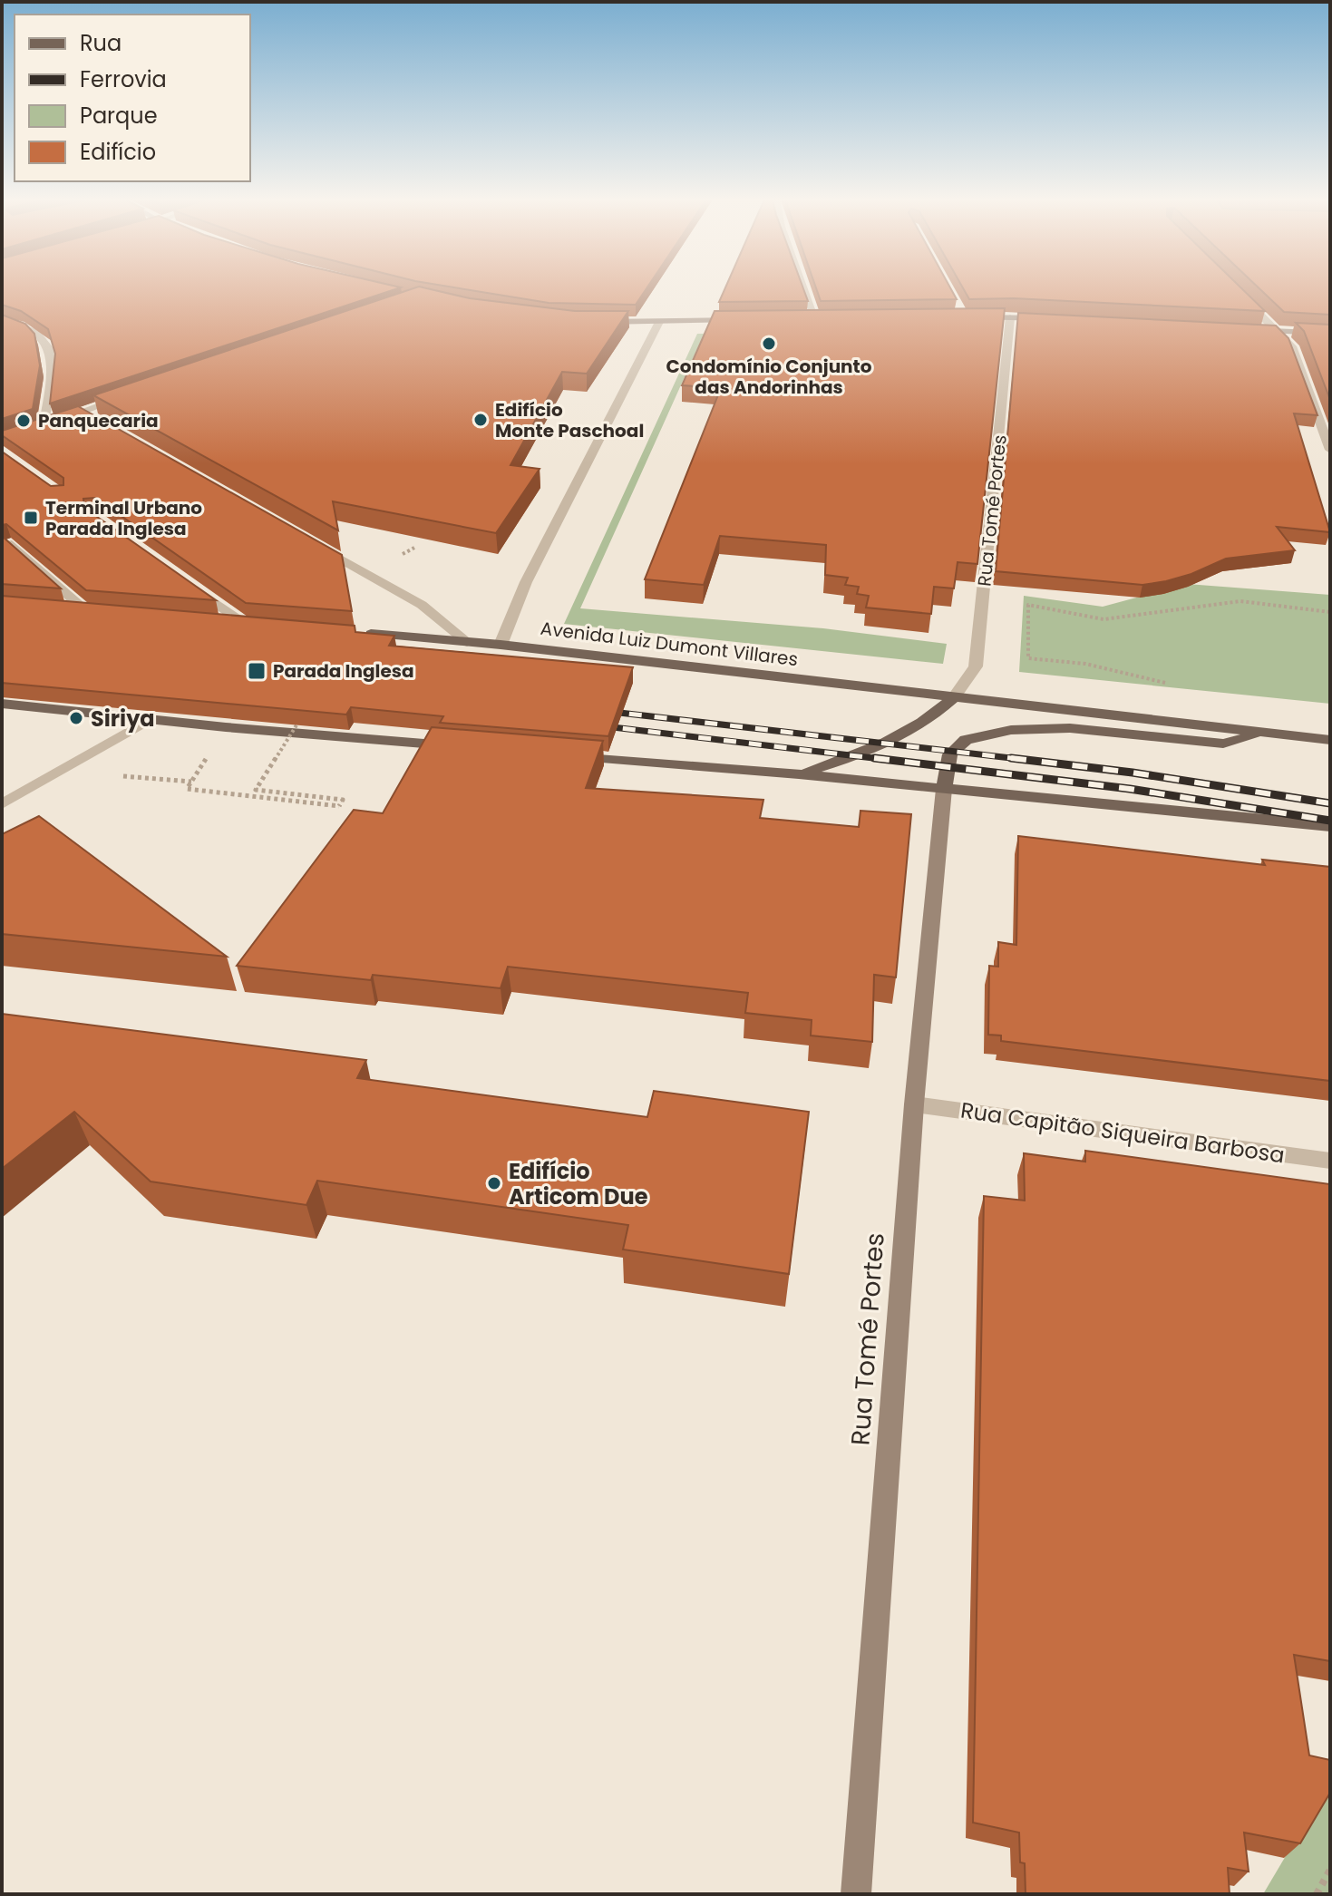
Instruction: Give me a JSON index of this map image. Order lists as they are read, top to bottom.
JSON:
{
  "streets": {
    "main road": ["Rua Tomé Portes", "Avenida Luiz Dumont Villares"],
    "street": ["Rua Capitão Siqueira Barbosa"]
  },
  "crossings": [
    ["Rua Tomé Portes", "Avenida Luiz Dumont Villares"],
    ["Rua Tomé Portes", "Rua Capitão Siqueira Barbosa"]
  ],
  "places": {
    "other": [
      "Condomínio Conjunto das Andorinhas",
      "Edifício Monte Paschoal",
      "Panquecaria",
      "Siriya",
      "Edifício Articom Due"
    ],
    "transit": ["Terminal Urbano Parada Inglesa", "Parada Inglesa"]
  },
  "legend": [
    "Rua",
    "Ferrovia",
    "Parque",
    "Edifício"
  ]
}
